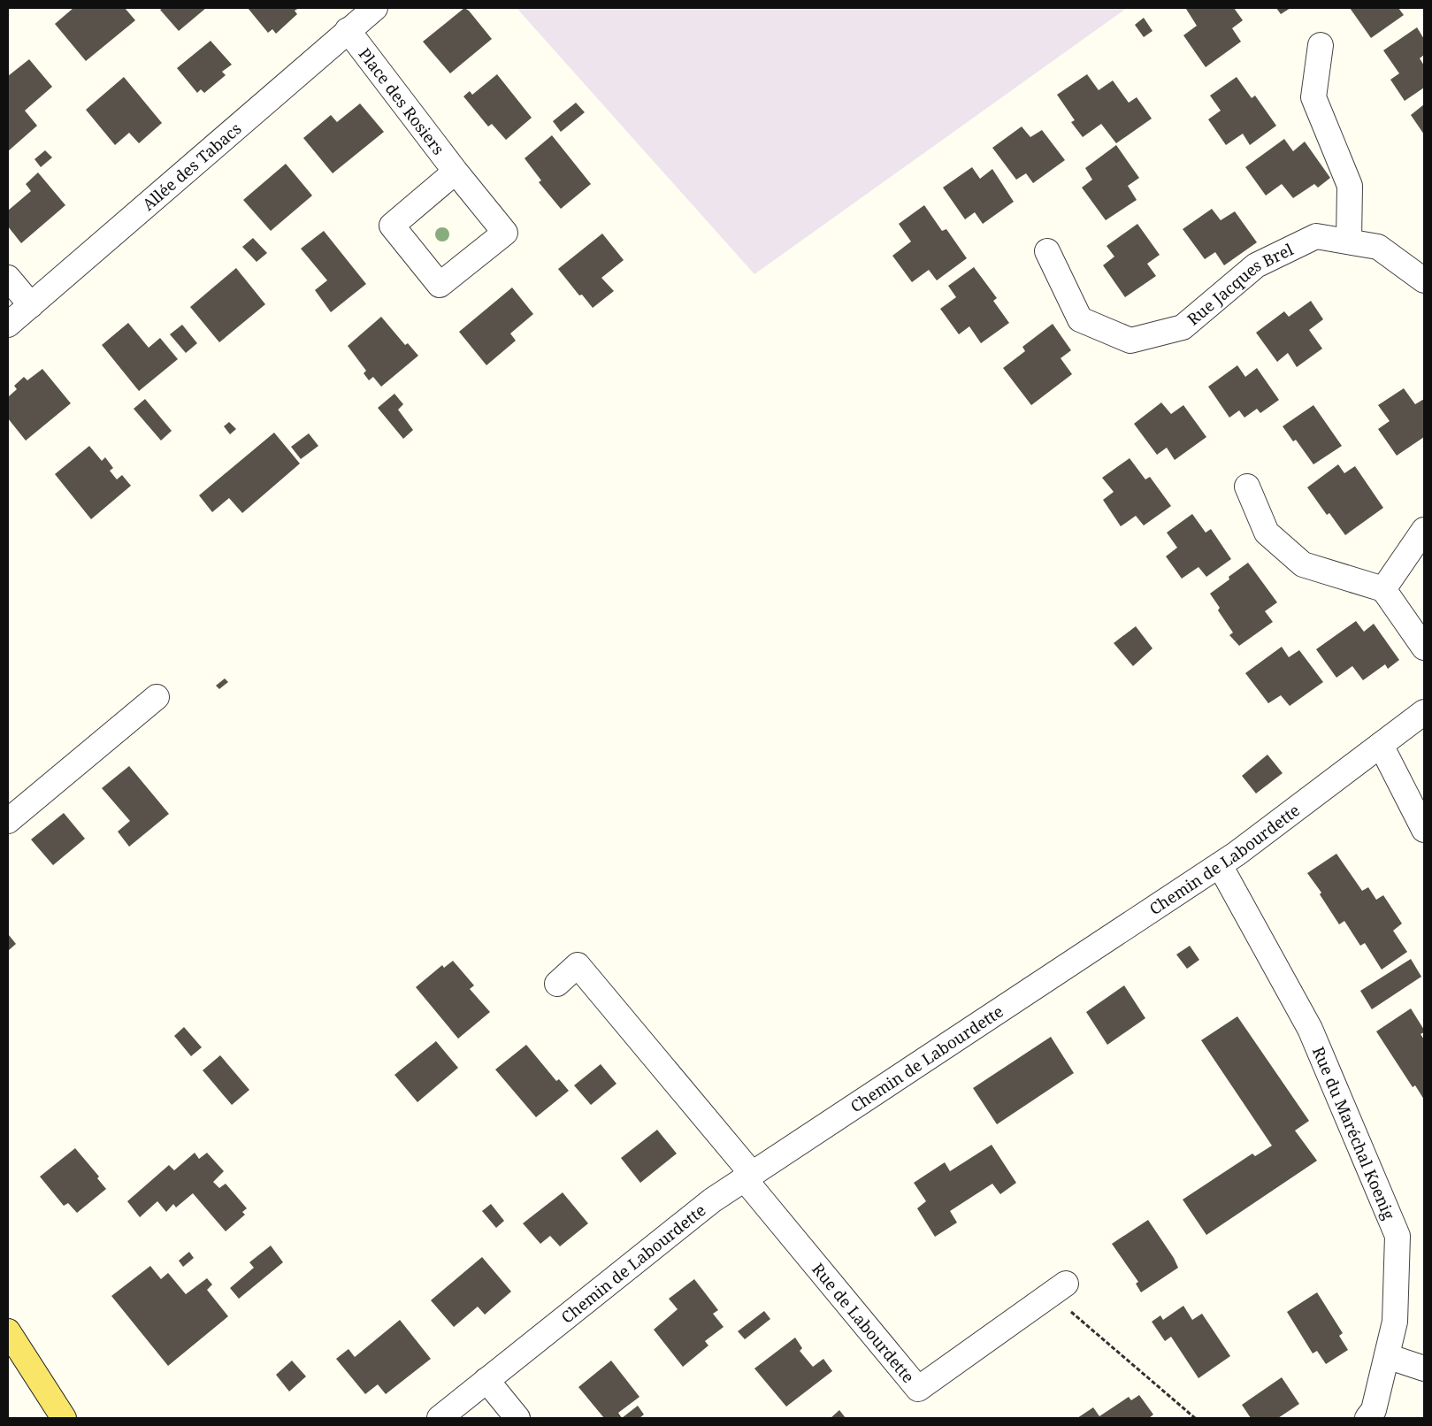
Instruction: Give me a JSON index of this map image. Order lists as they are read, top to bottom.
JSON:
{
  "streets": {
    "street": [
      "Place des Rosiers",
      "Allée des Tabacs",
      "Rue Jacques Brel",
      "Chemin de Labourdette",
      "Rue du Maréchal Koenig",
      "Rue de Labourdette"
    ]
  },
  "crossings": [
    ["Place des Rosiers", "Allée des Tabacs"],
    ["Chemin de Labourdette", "Rue du Maréchal Koenig"],
    ["Chemin de Labourdette", "Rue de Labourdette"]
  ]
}
